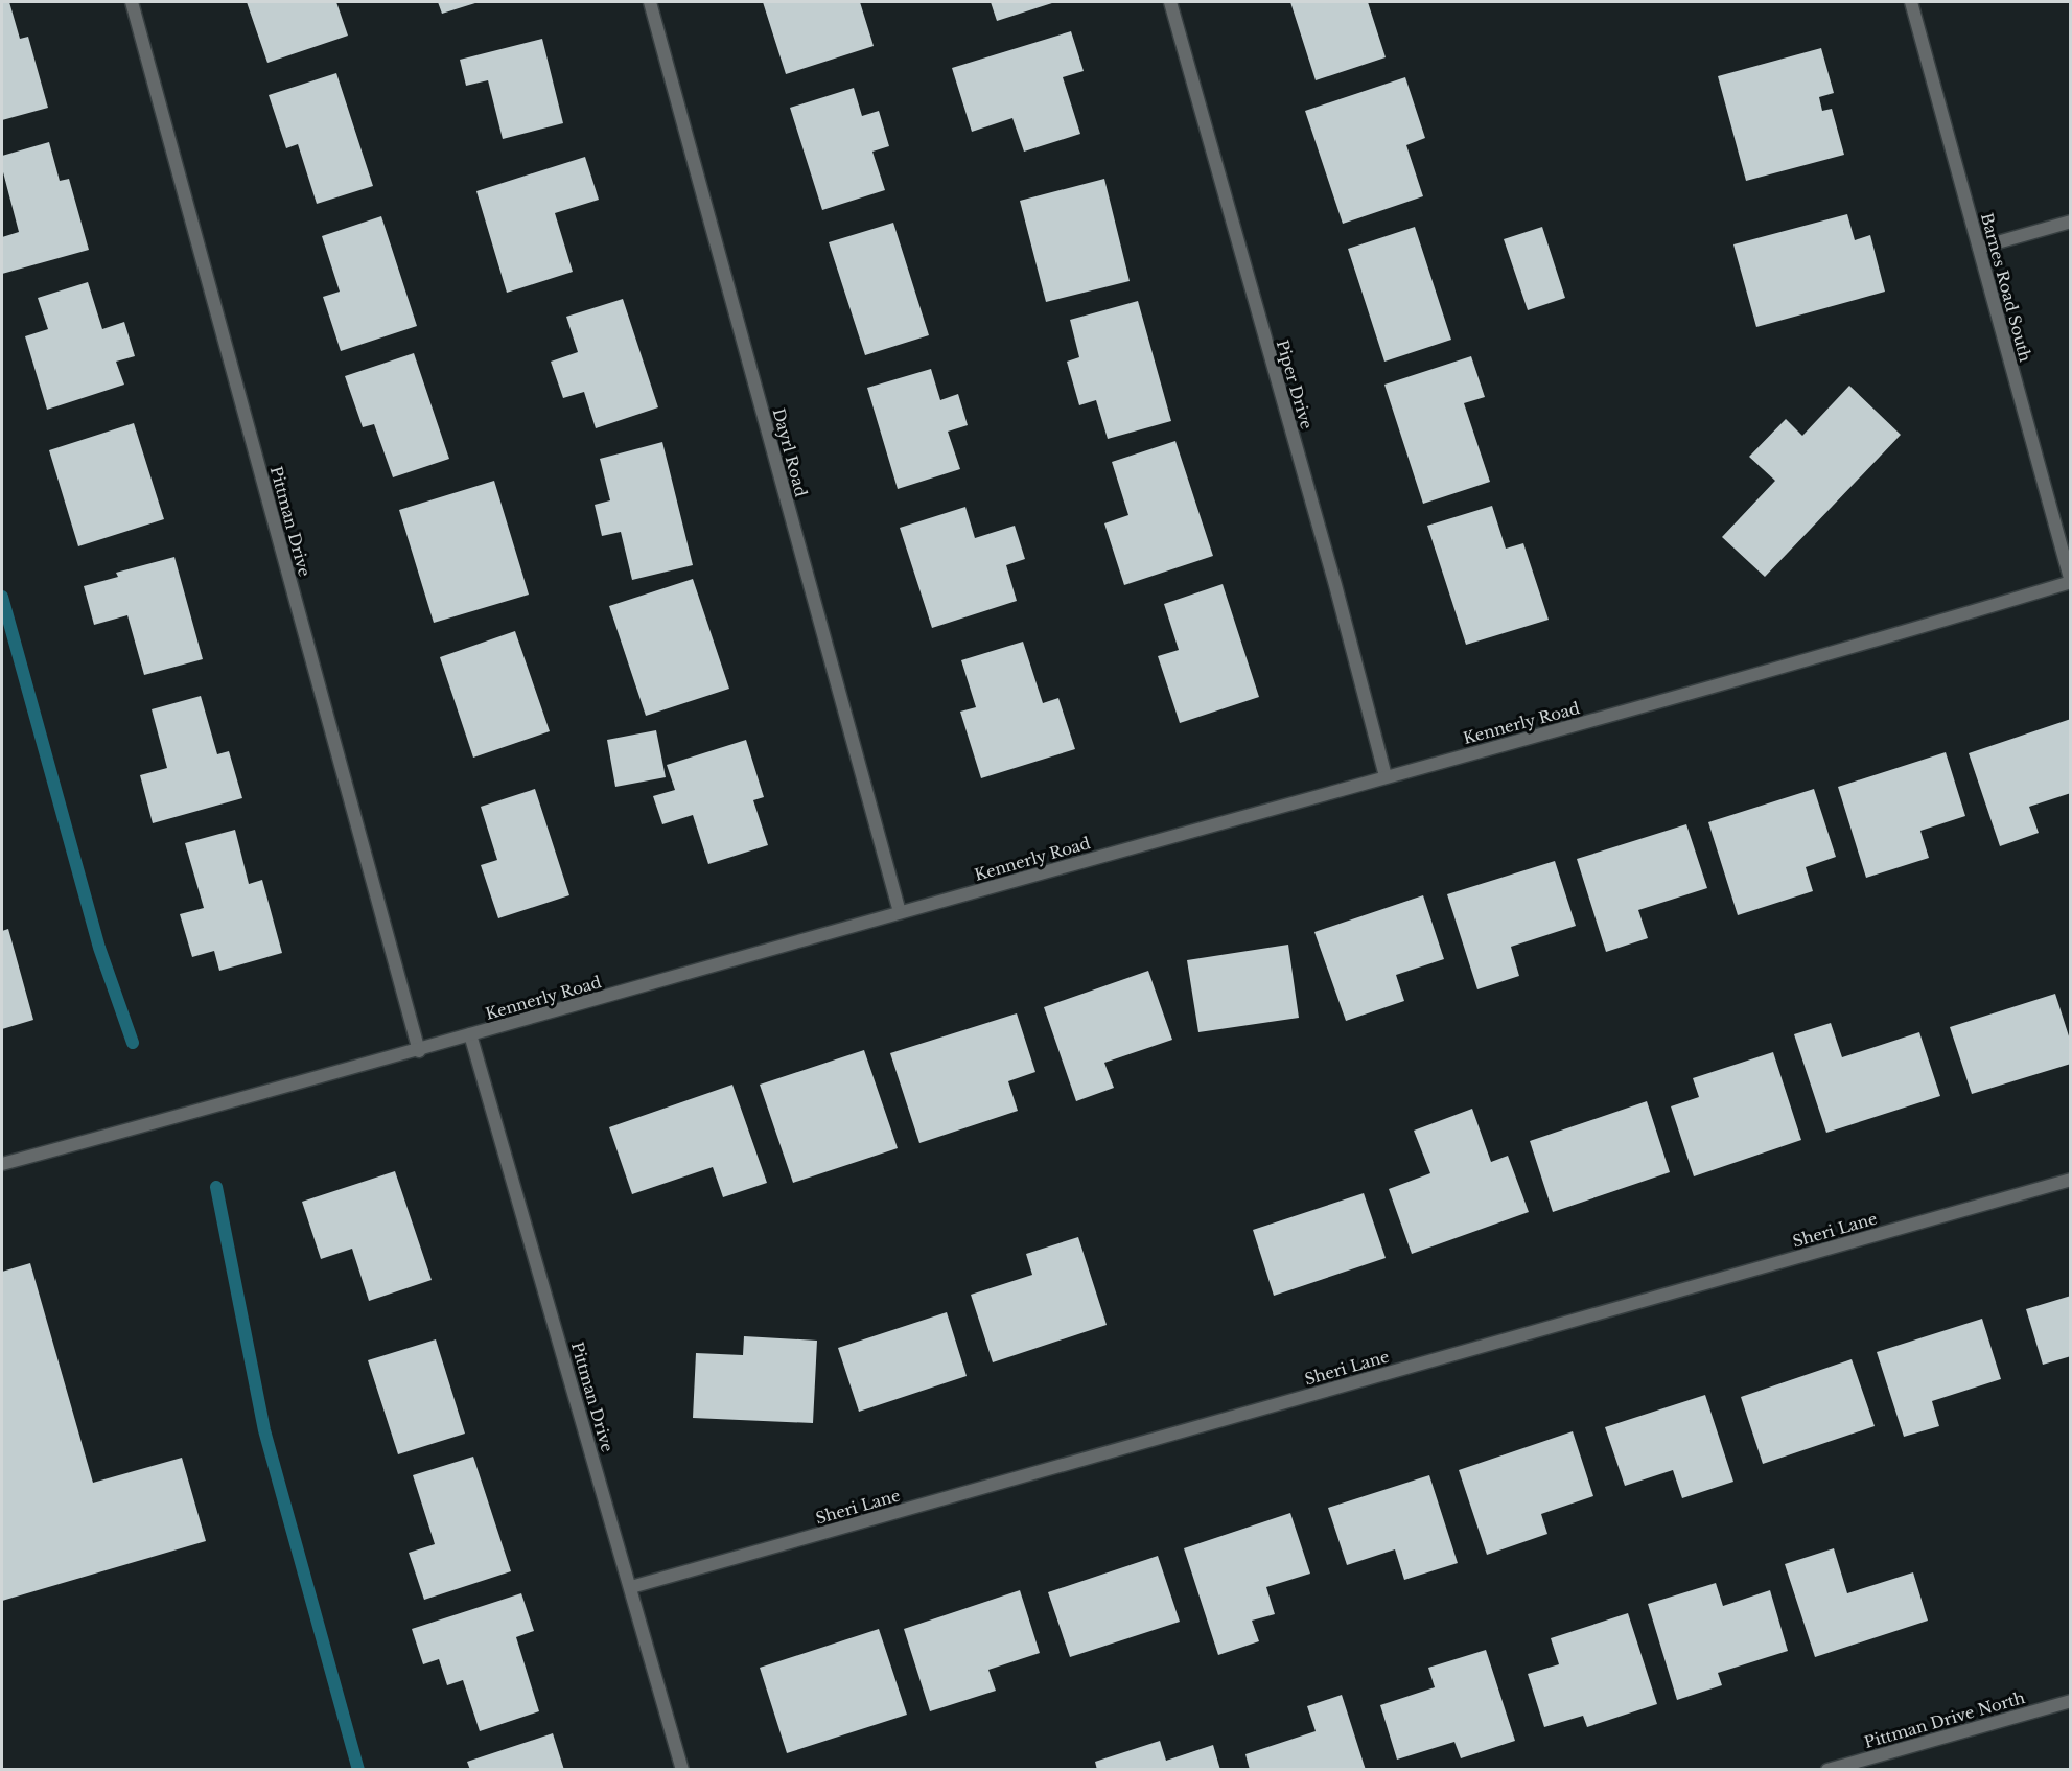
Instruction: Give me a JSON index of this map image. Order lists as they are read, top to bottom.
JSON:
{
  "streets": {
    "street": [
      "Barnes Road South",
      "Piper Drive",
      "Dayrl Road",
      "Pittman Drive",
      "Kennerly Road",
      "Sheri Lane",
      "Pittman Drive North"
    ]
  },
  "crossings": [
    ["Barnes Road South", "Kennerly Road"],
    ["Piper Drive", "Kennerly Road"],
    ["Dayrl Road", "Kennerly Road"],
    ["Pittman Drive", "Kennerly Road"],
    ["Pittman Drive", "Sheri Lane"]
  ]
}
